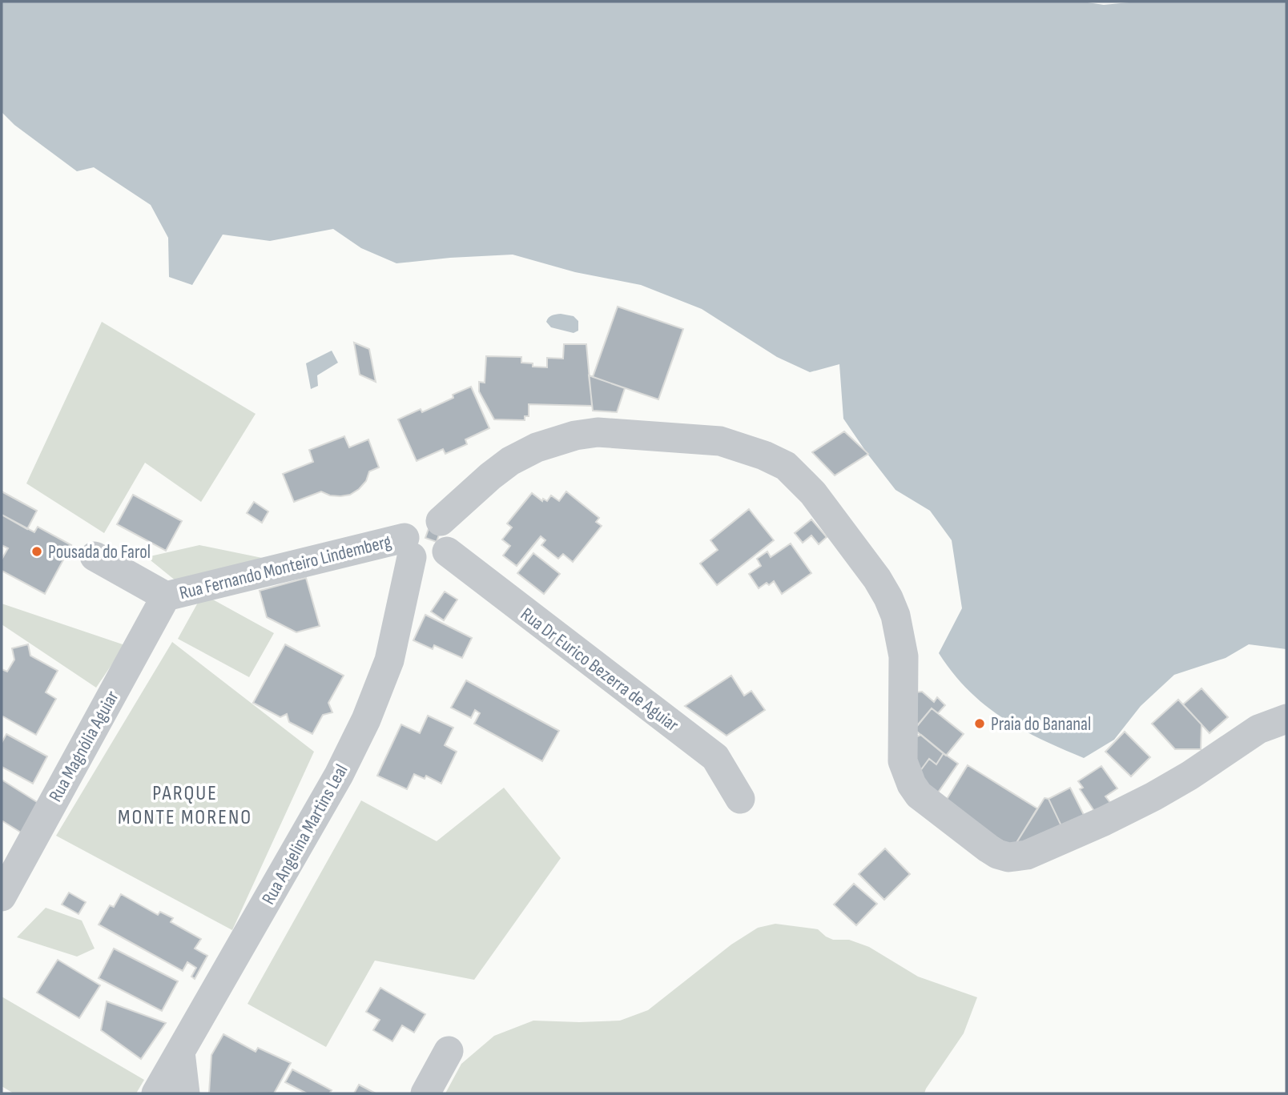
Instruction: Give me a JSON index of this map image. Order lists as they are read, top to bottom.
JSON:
{
  "streets": {
    "street": [
      "Rua Fernando Monteiro Lindemberg",
      "Rua Dr Eurico Bezerra de Aguiar",
      "Rua Magnólia Aguiar",
      "Rua Angelina Martins Leal"
    ]
  },
  "crossings": [
    ["Rua Fernando Monteiro Lindemberg", "Rua Dr Eurico Bezerra de Aguiar"],
    ["Rua Fernando Monteiro Lindemberg", "Rua Magnólia Aguiar"],
    ["Rua Fernando Monteiro Lindemberg", "Rua Angelina Martins Leal"],
    ["Rua Dr Eurico Bezerra de Aguiar", "Rua Angelina Martins Leal"]
  ],
  "districts": ["PARQUE MONTE MORENO"],
  "places": ["Pousada do Farol", "Praia do Bananal"]
}
